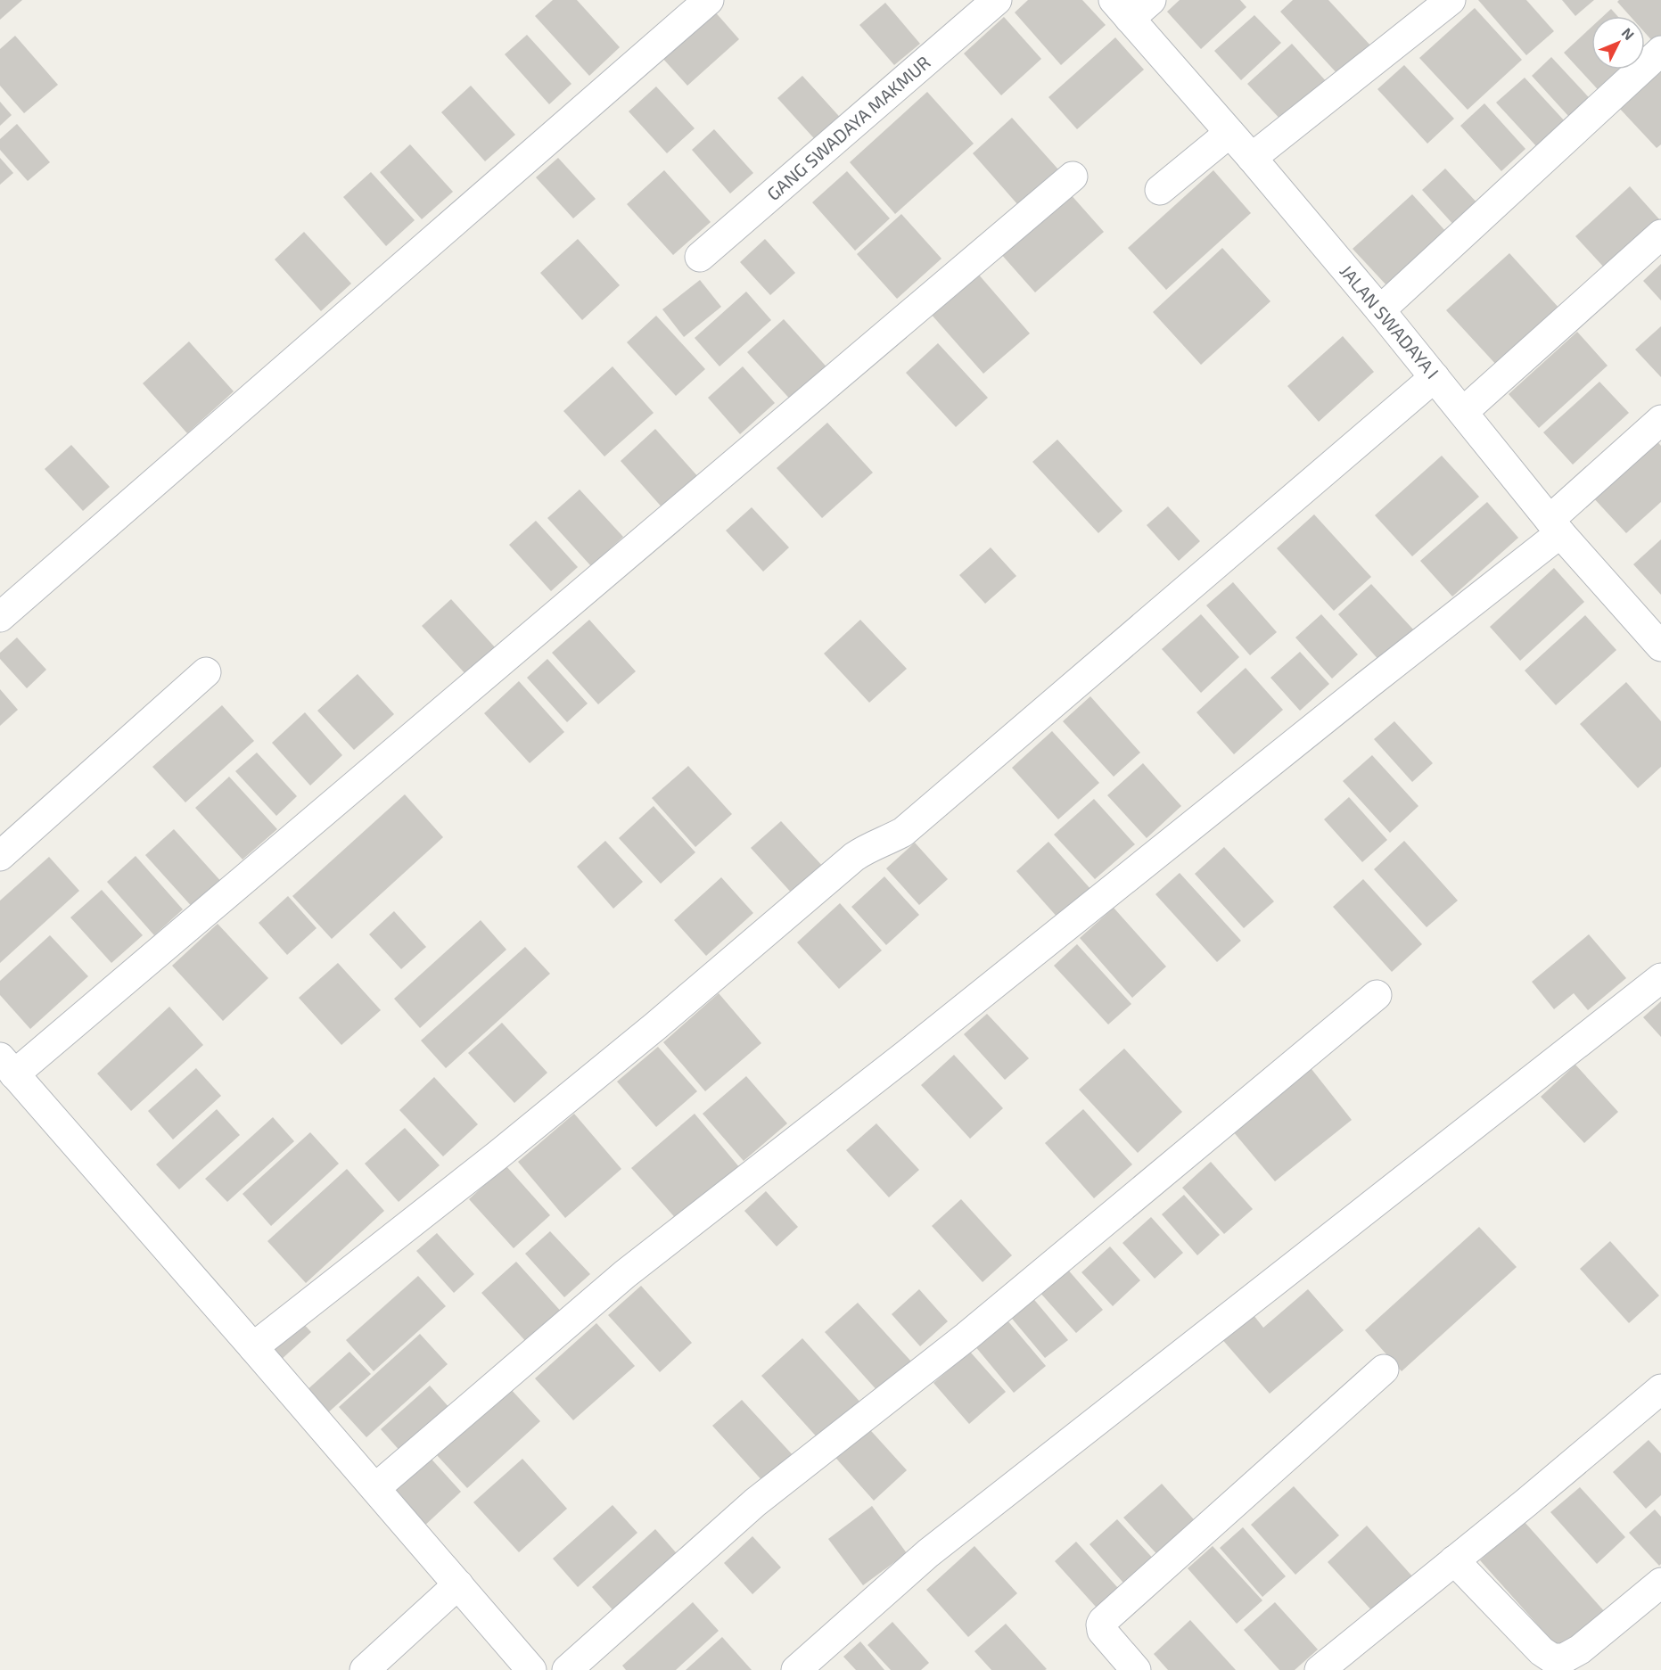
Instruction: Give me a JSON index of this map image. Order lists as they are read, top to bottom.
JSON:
{
  "streets": {
    "street": ["GANG SWADAYA MAKMUR", "JALAN SWADAYA I"]
  },
  "north": "top right"
}
